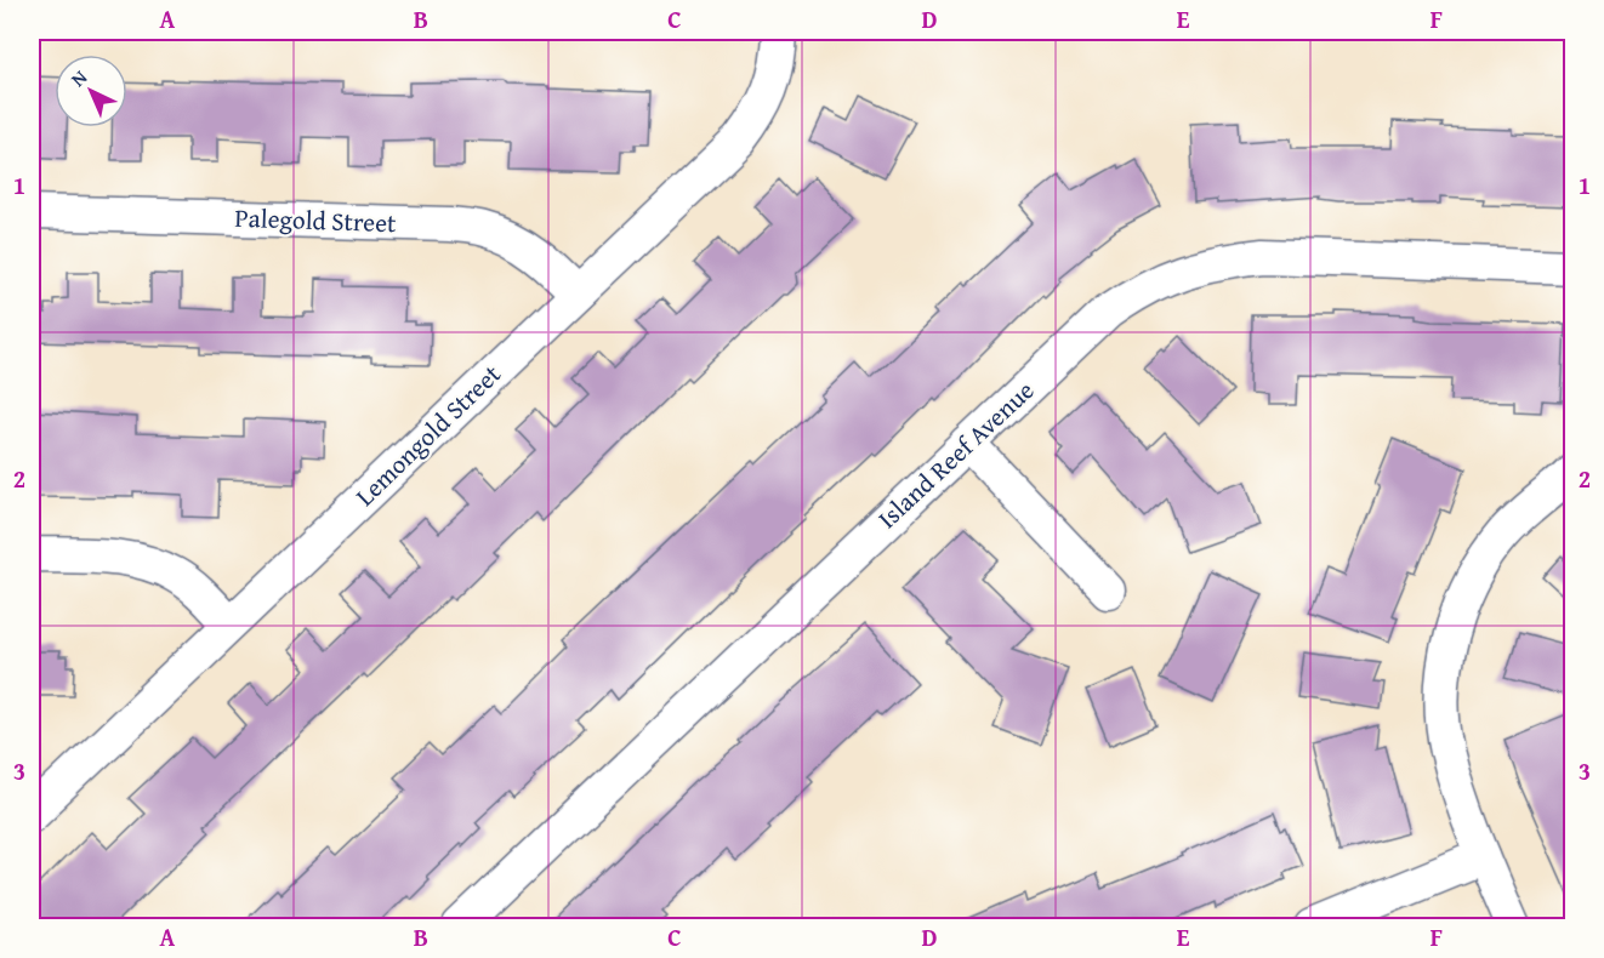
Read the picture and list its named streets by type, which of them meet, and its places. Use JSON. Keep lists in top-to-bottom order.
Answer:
{
  "streets": {
    "street": ["Palegold Street", "Lemongold Street", "Island Reef Avenue"]
  },
  "crossings": [
    ["Palegold Street", "Lemongold Street"]
  ],
  "north": "top left",
  "grid": {
    "columns": [
      "A",
      "B",
      "C",
      "D",
      "E",
      "F"
    ],
    "rows": ["1", "2", "3"]
  }
}
